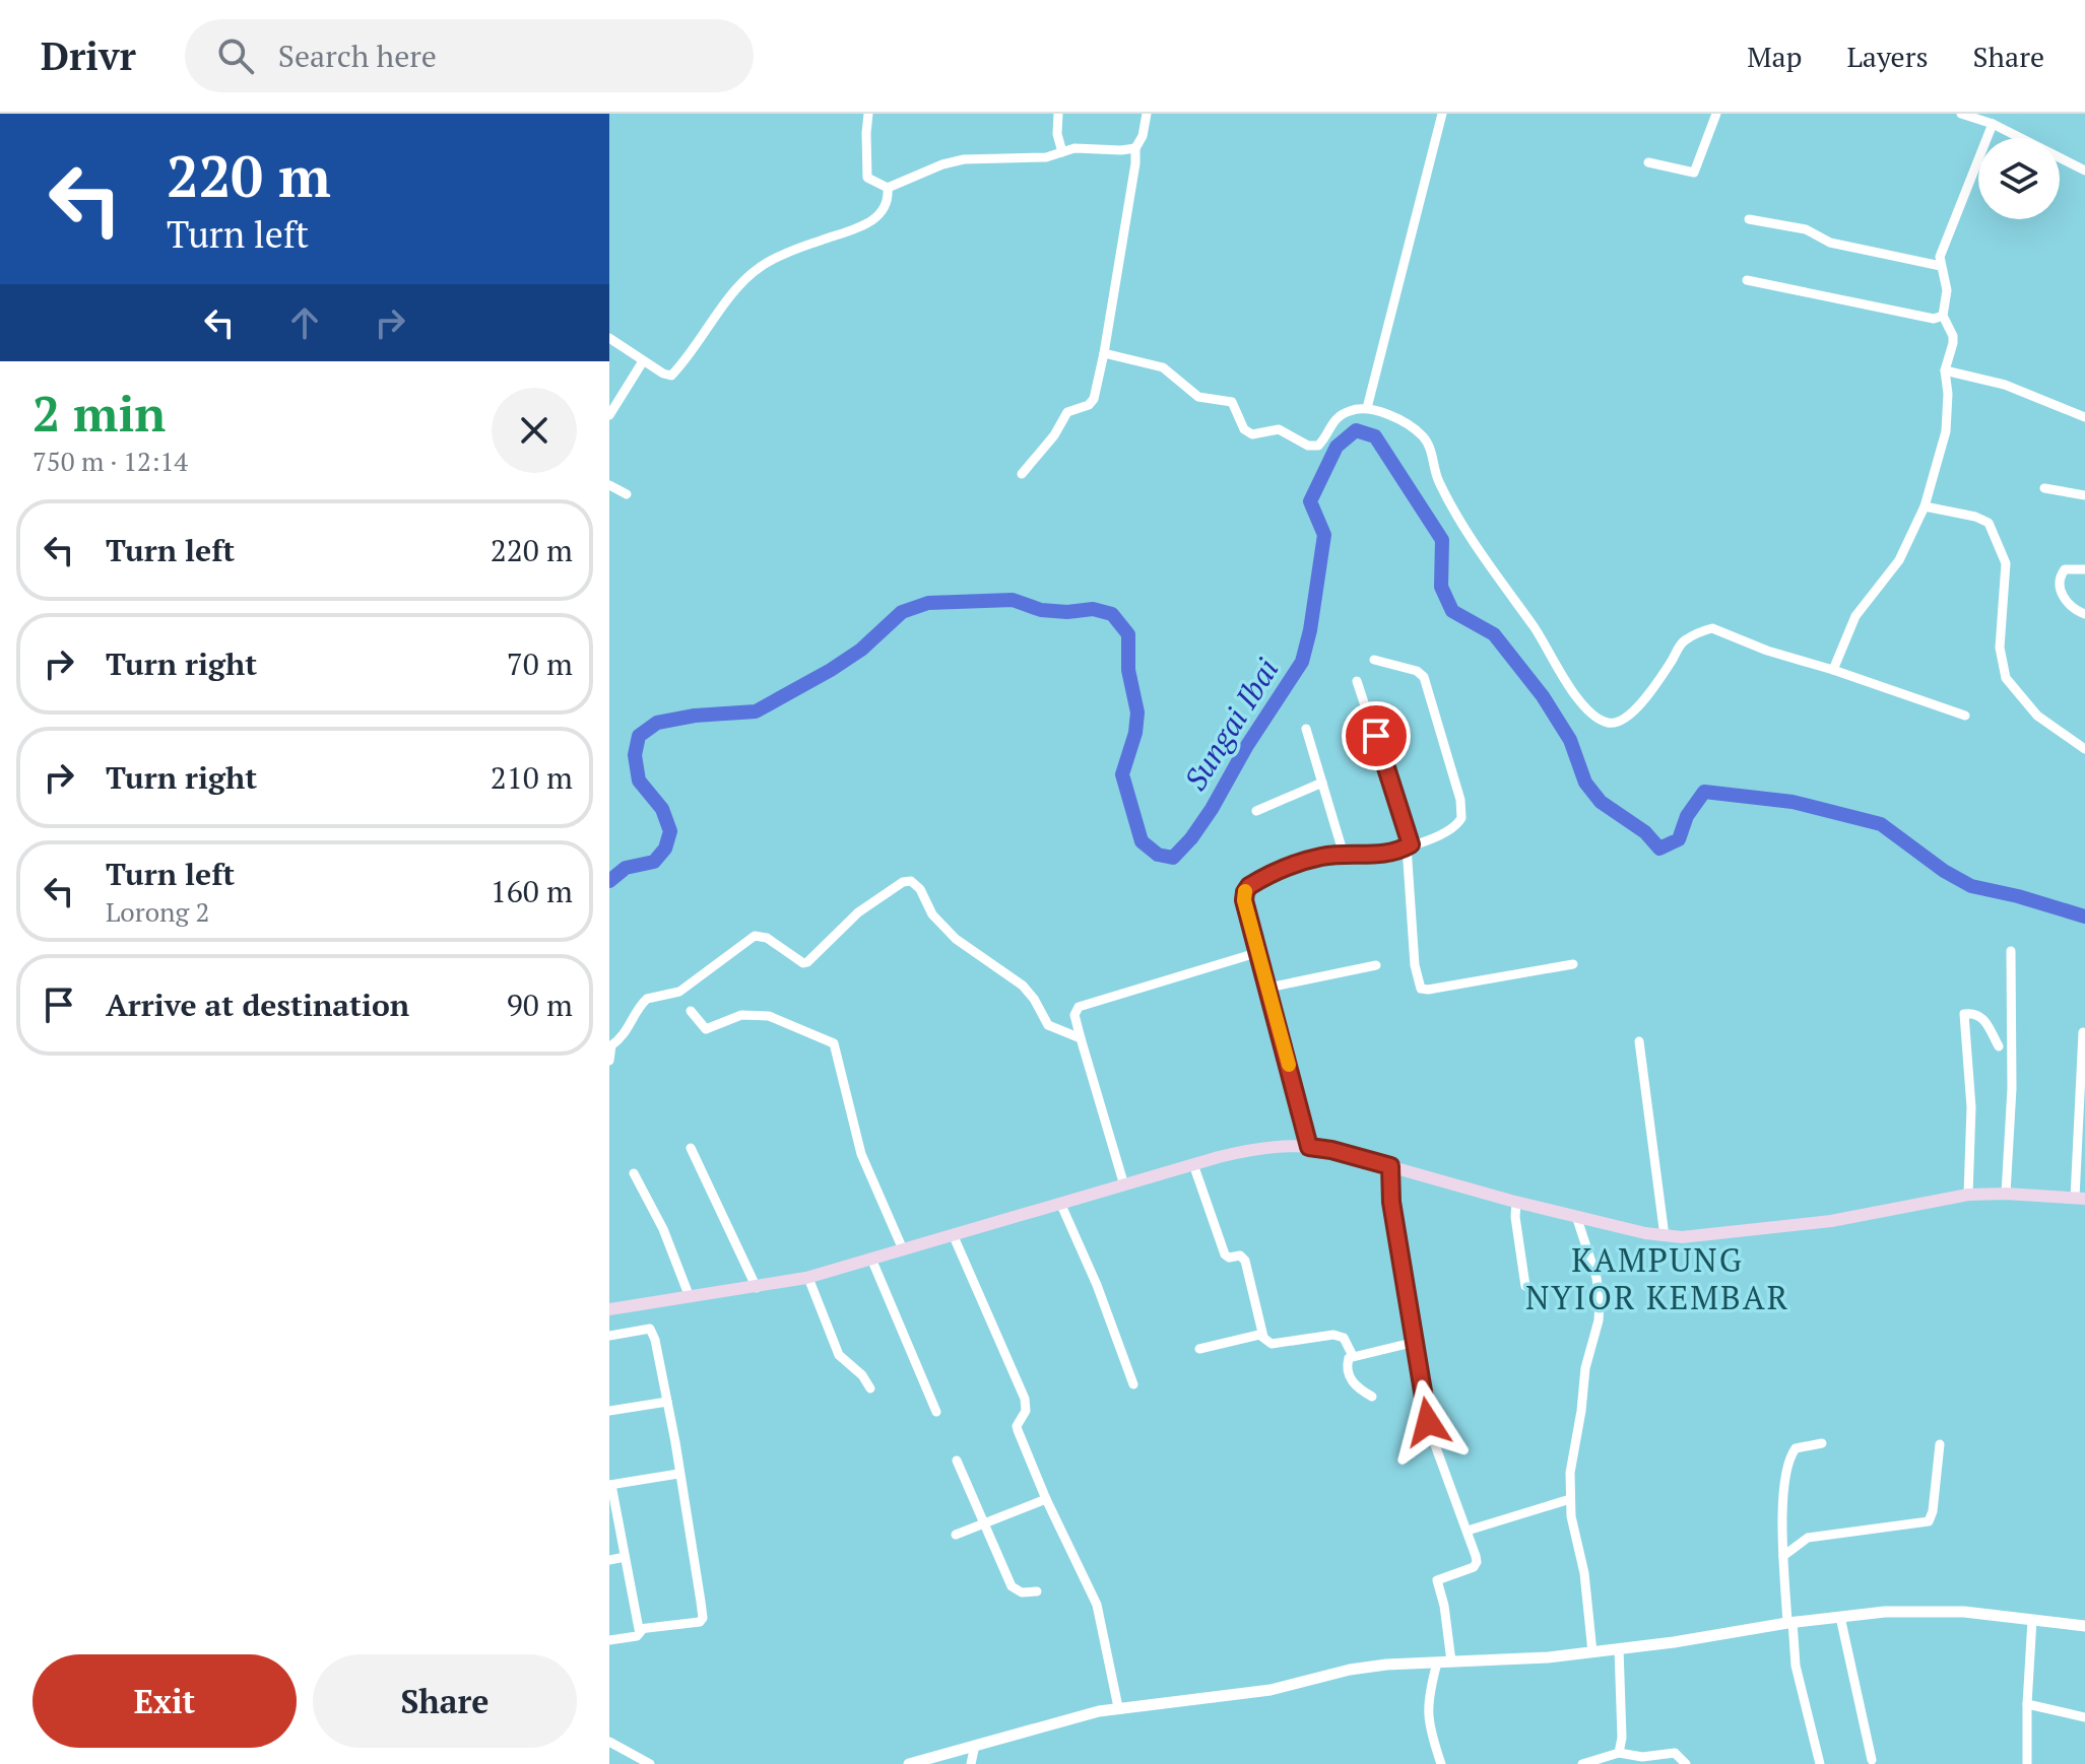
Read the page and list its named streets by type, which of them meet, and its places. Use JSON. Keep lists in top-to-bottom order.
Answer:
{
  "districts": ["KAMPUNG NYIOR KEMBAR"],
  "water": ["Sungai Ibai"],
  "page": {
    "header": "Drivr",
    "search": "Search here",
    "nav": ["Map", "Layers", "Share"],
    "turn": ["220 m", "Turn left"],
    "heading": ["2 min", "750 m · 12:14"],
    "list": [
      {
        "name": "Turn left",
        "value": "220 m"
      },
      {
        "name": "Turn right",
        "value": "70 m"
      },
      {
        "name": "Turn right",
        "value": "210 m"
      },
      {
        "name": "Turn left",
        "note": "Lorong 2",
        "value": "160 m"
      },
      {
        "name": "Arrive at destination",
        "value": "90 m"
      }
    ],
    "buttons": ["Exit", "Share"]
  }
}
